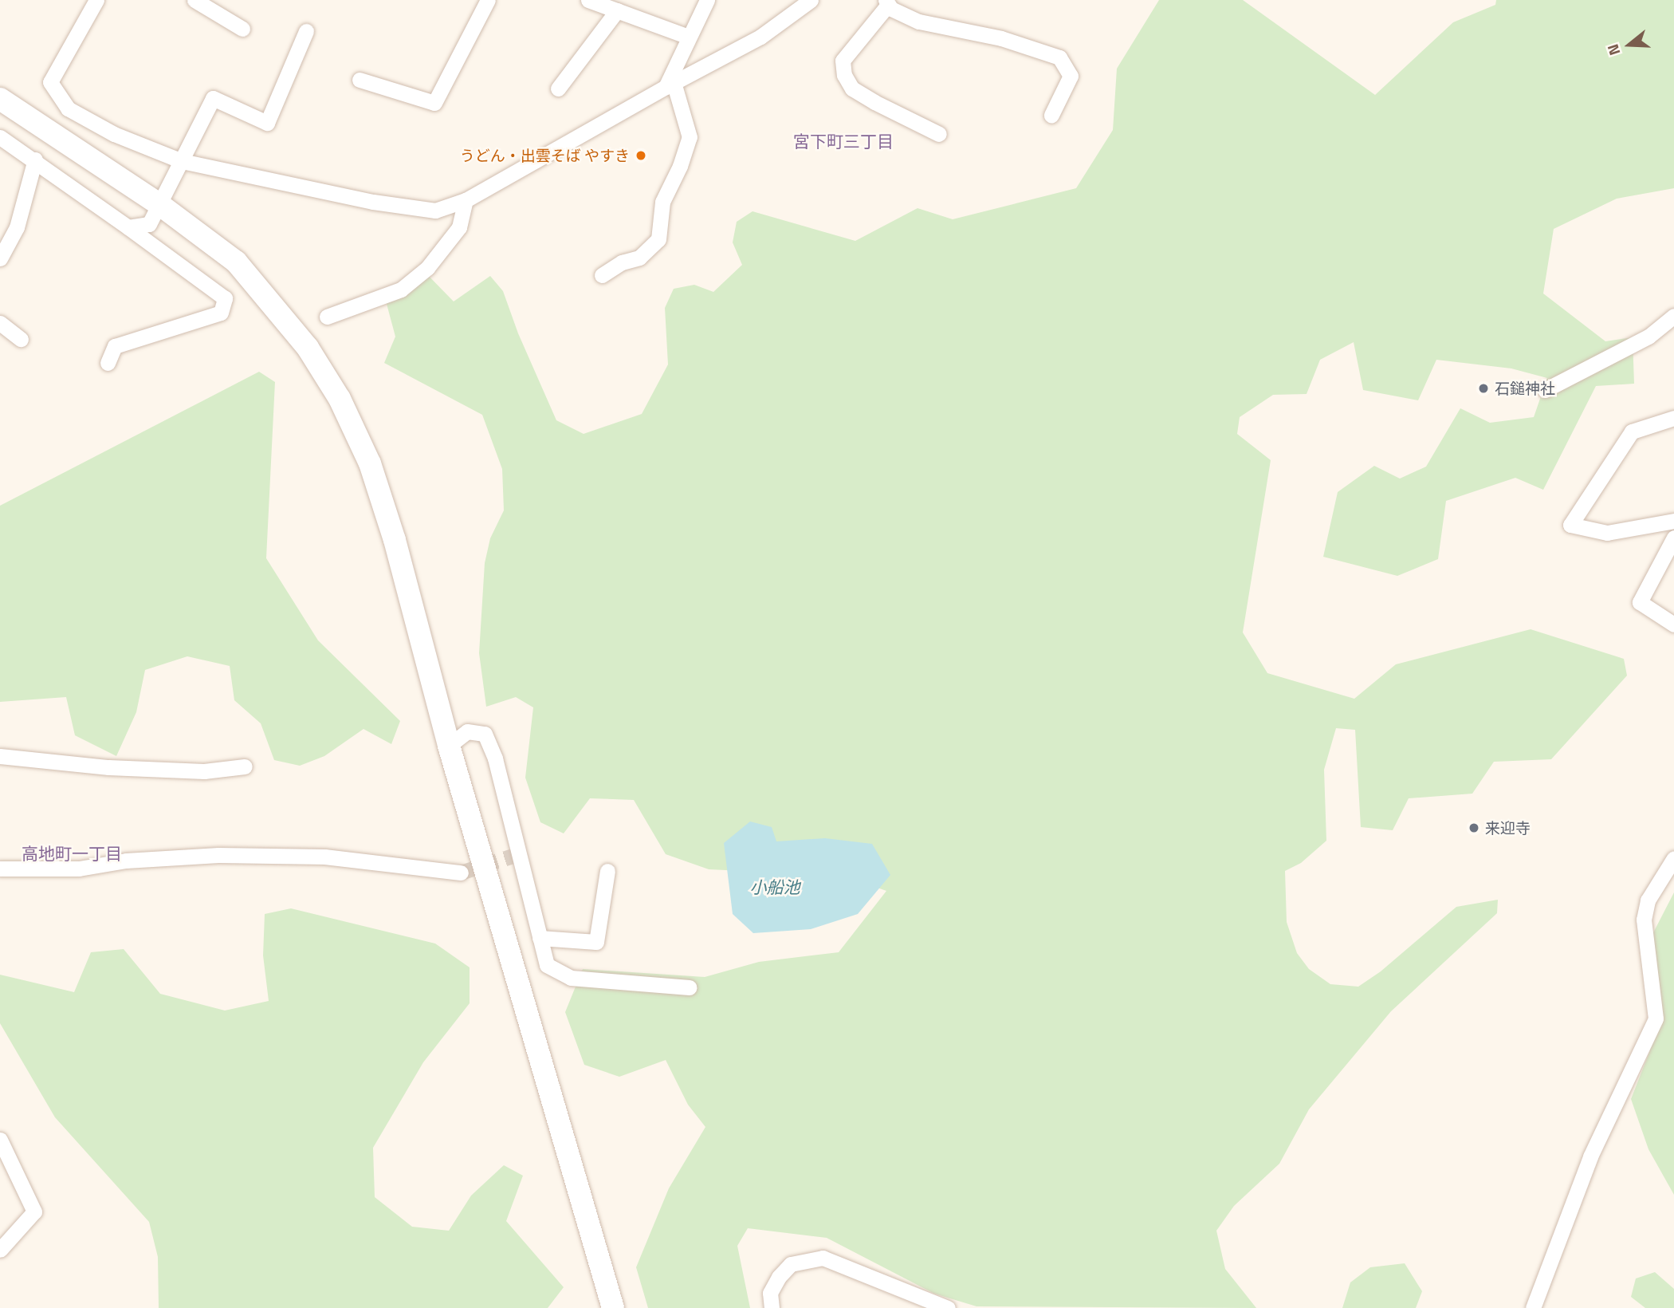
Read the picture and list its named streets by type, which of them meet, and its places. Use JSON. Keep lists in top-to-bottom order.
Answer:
{
  "districts": ["宮下町三丁目", "高地町一丁目"],
  "water": ["小船池"],
  "places": ["うどん・出雲そば やすき", "石鎚神社", "来迎寺"],
  "north": "left"
}
